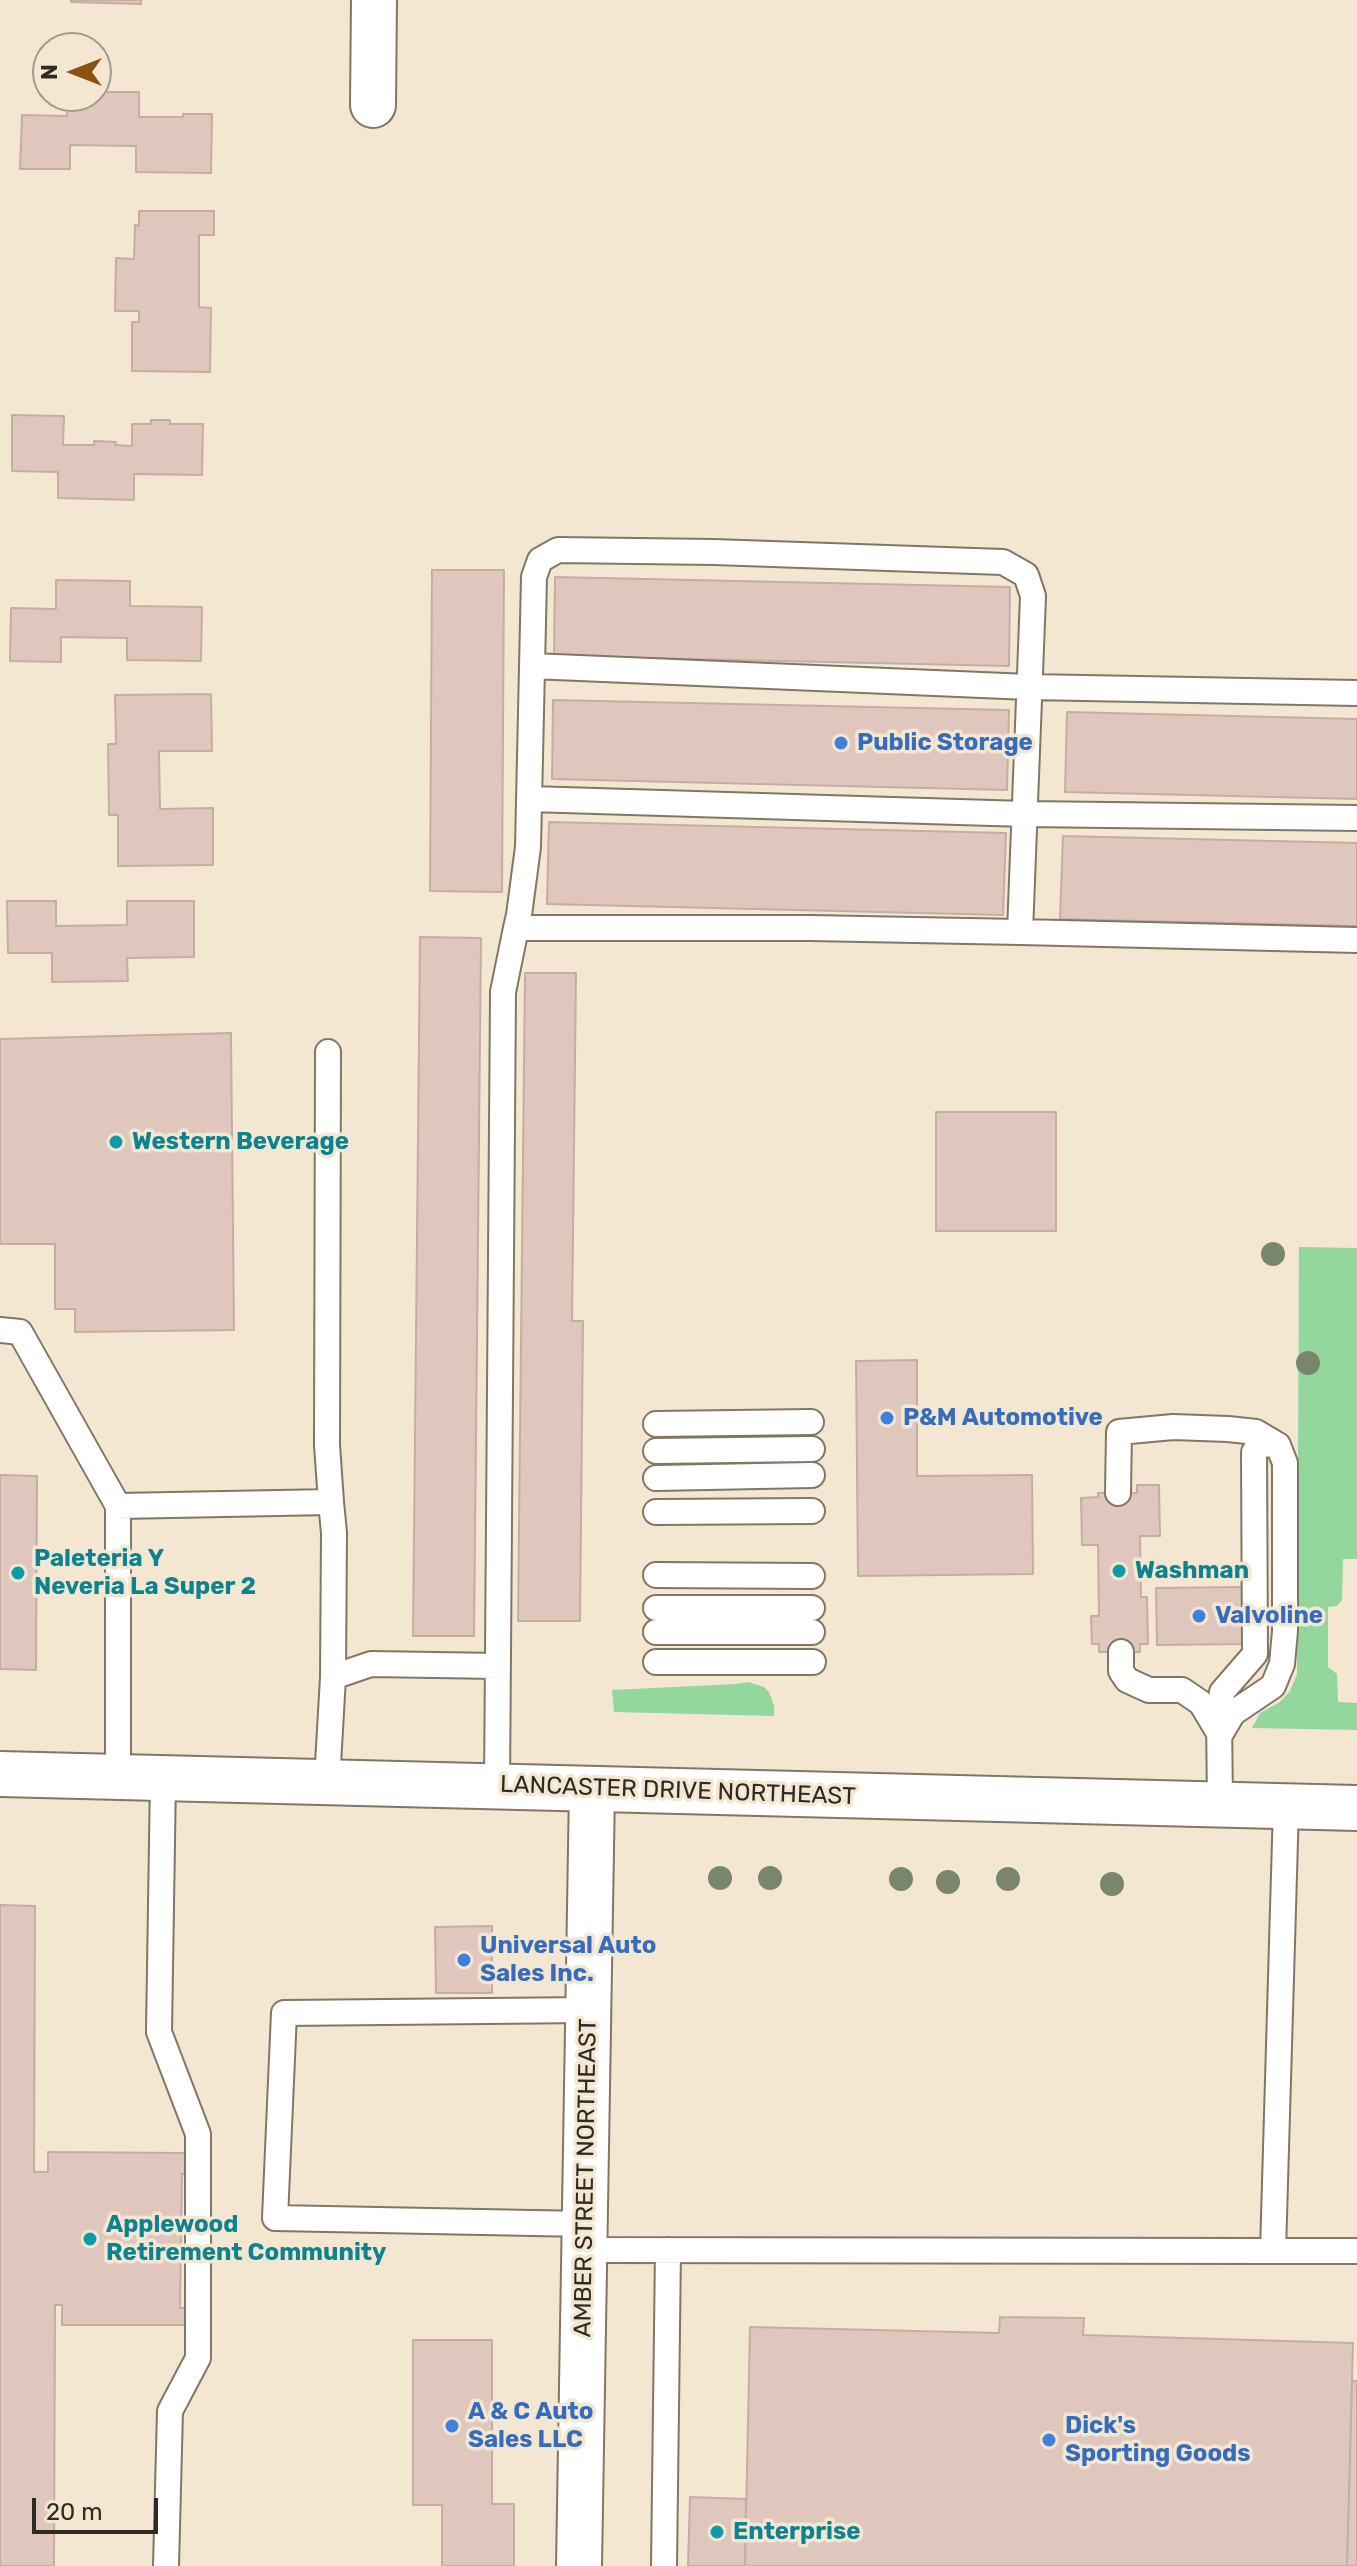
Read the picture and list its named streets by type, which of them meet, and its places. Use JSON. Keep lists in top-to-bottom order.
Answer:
{
  "streets": {
    "main road": ["LANCASTER DRIVE NORTHEAST", "AMBER STREET NORTHEAST"]
  },
  "crossings": [
    ["LANCASTER DRIVE NORTHEAST", "AMBER STREET NORTHEAST"]
  ],
  "places": [
    "Public Storage",
    "Western Beverage",
    "P&M Automotive",
    "Washman",
    "Paleteria Y Neveria La Super 2",
    "Valvoline",
    "Universal Auto Sales Inc.",
    "Applewood Retirement Community",
    "A & C Auto Sales LLC",
    "Dick's Sporting Goods",
    "Enterprise"
  ],
  "scale_bar": "20 m",
  "north": "left"
}
